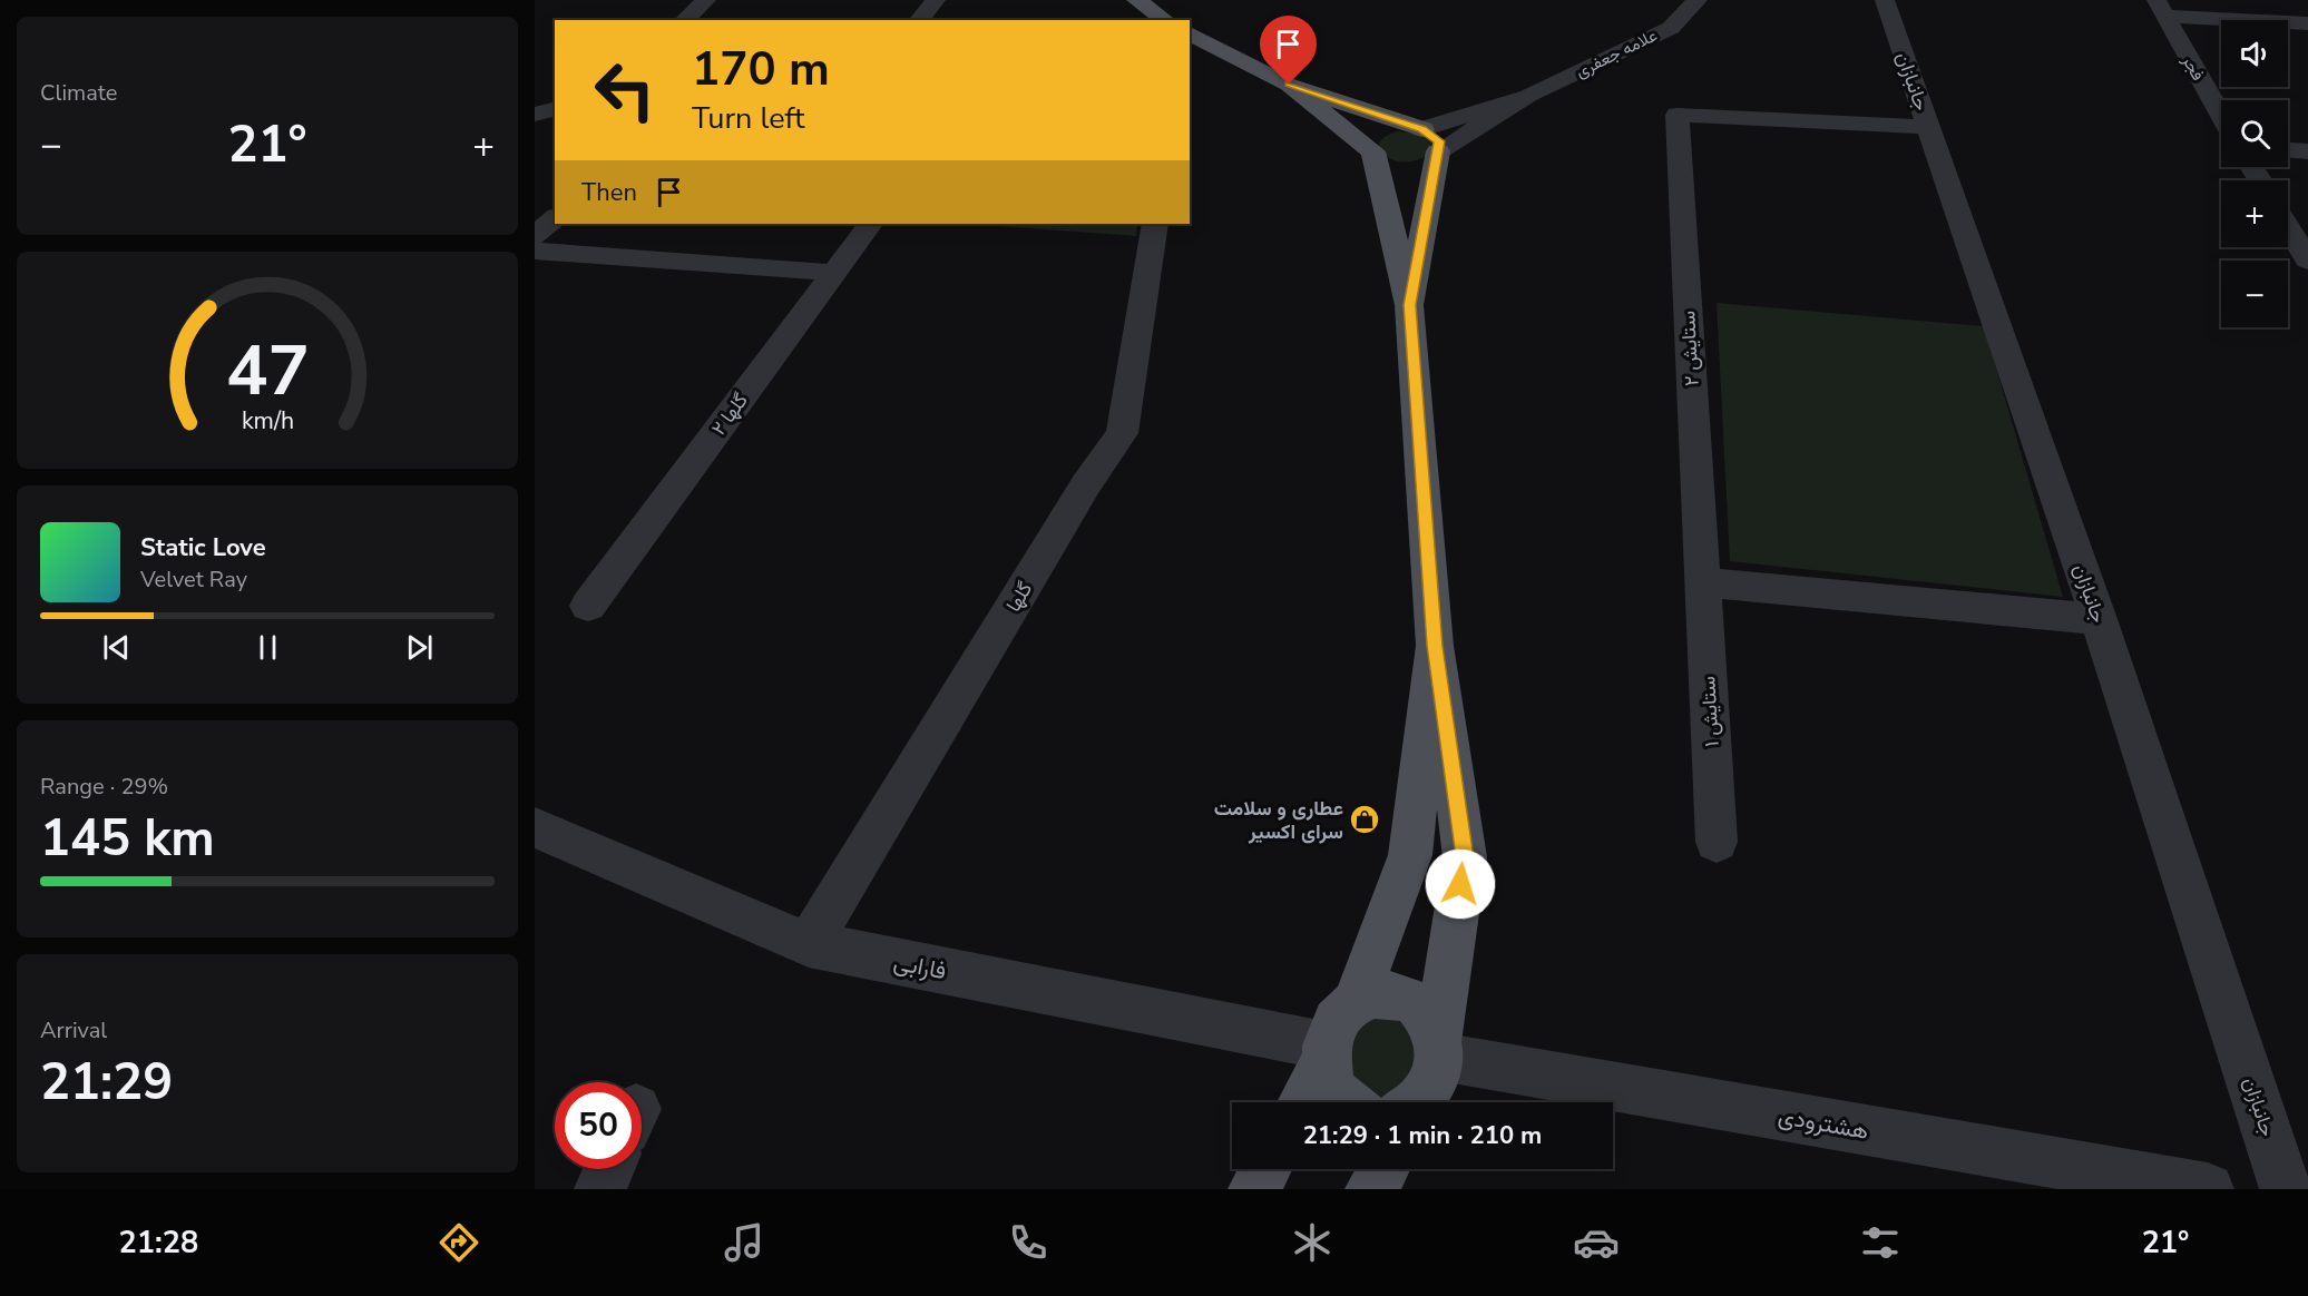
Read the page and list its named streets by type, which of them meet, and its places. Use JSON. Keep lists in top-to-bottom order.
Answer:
{
  "streets": {
    "street": [
      "علامه جعفری",
      "فجر",
      "جانبازان",
      "ستایش ۲",
      "گلها ۲",
      "گلها",
      "ستایش ۱",
      "فارابی",
      "هشترودی"
    ]
  },
  "crossings": [
    ["جانبازان", "ستایش ۲"],
    ["ستایش ۲", "ستایش ۱"],
    ["گلها", "فارابی"]
  ],
  "places": {
    "shop": ["عطاری و سلامت سرای اکسیر"]
  },
  "page": {
    "tile": [
      "Climate",
      ["Range · 29%", "145 km"],
      ["Arrival", "21:29"]
    ],
    "map_buttons": ["+", "−"],
    "turn": ["170 m", "Turn left"],
    "heat": ["−", "21°", "+"],
    "then": "Then",
    "song": ["Static Love", "Velvet Ray"],
    "limit": "50",
    "trip": "21:29 · 1 min · 210 m",
    "tabs": ["21:28", "21°"],
    "gauge": ["47", "km/h"]
  }
}
